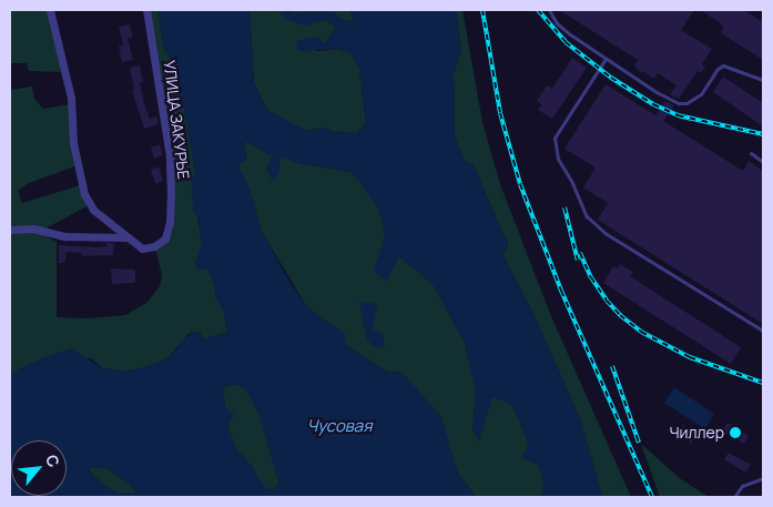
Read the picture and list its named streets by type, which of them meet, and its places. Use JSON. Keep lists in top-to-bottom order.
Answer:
{
  "streets": {
    "street": ["УЛИЦА ЗАКУРЬЕ"]
  },
  "water": ["Чусовая"],
  "places": ["Чиллер"],
  "north": "top right"
}
